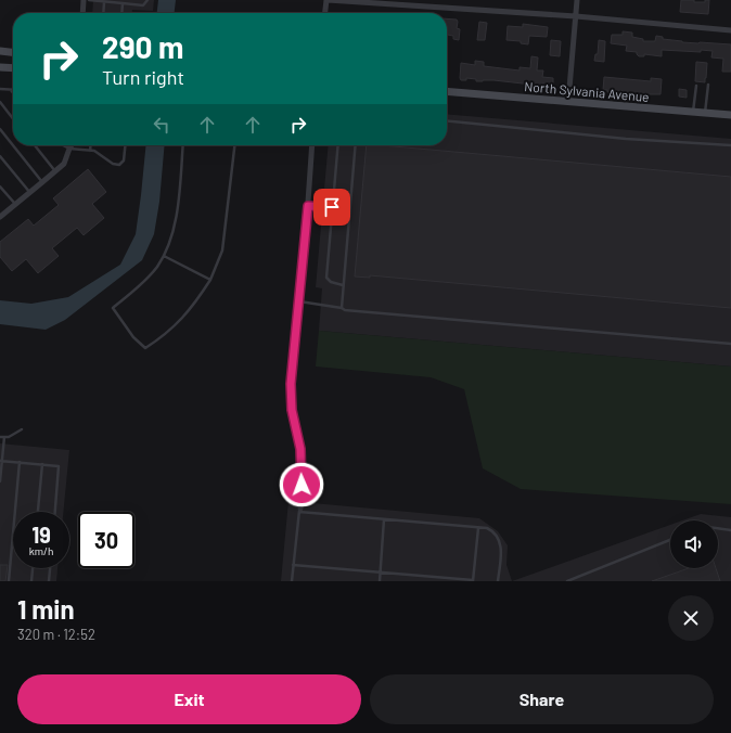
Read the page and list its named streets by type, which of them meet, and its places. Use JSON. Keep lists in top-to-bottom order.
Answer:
{
  "streets": {
    "street": ["North Sylvania Avenue"]
  },
  "page": {
    "turn": ["290 m", "Turn right"],
    "speed": "19 km/h",
    "limit": "30",
    "heading": ["1 min", "320 m · 12:52"],
    "buttons": ["Exit", "Share"]
  }
}
